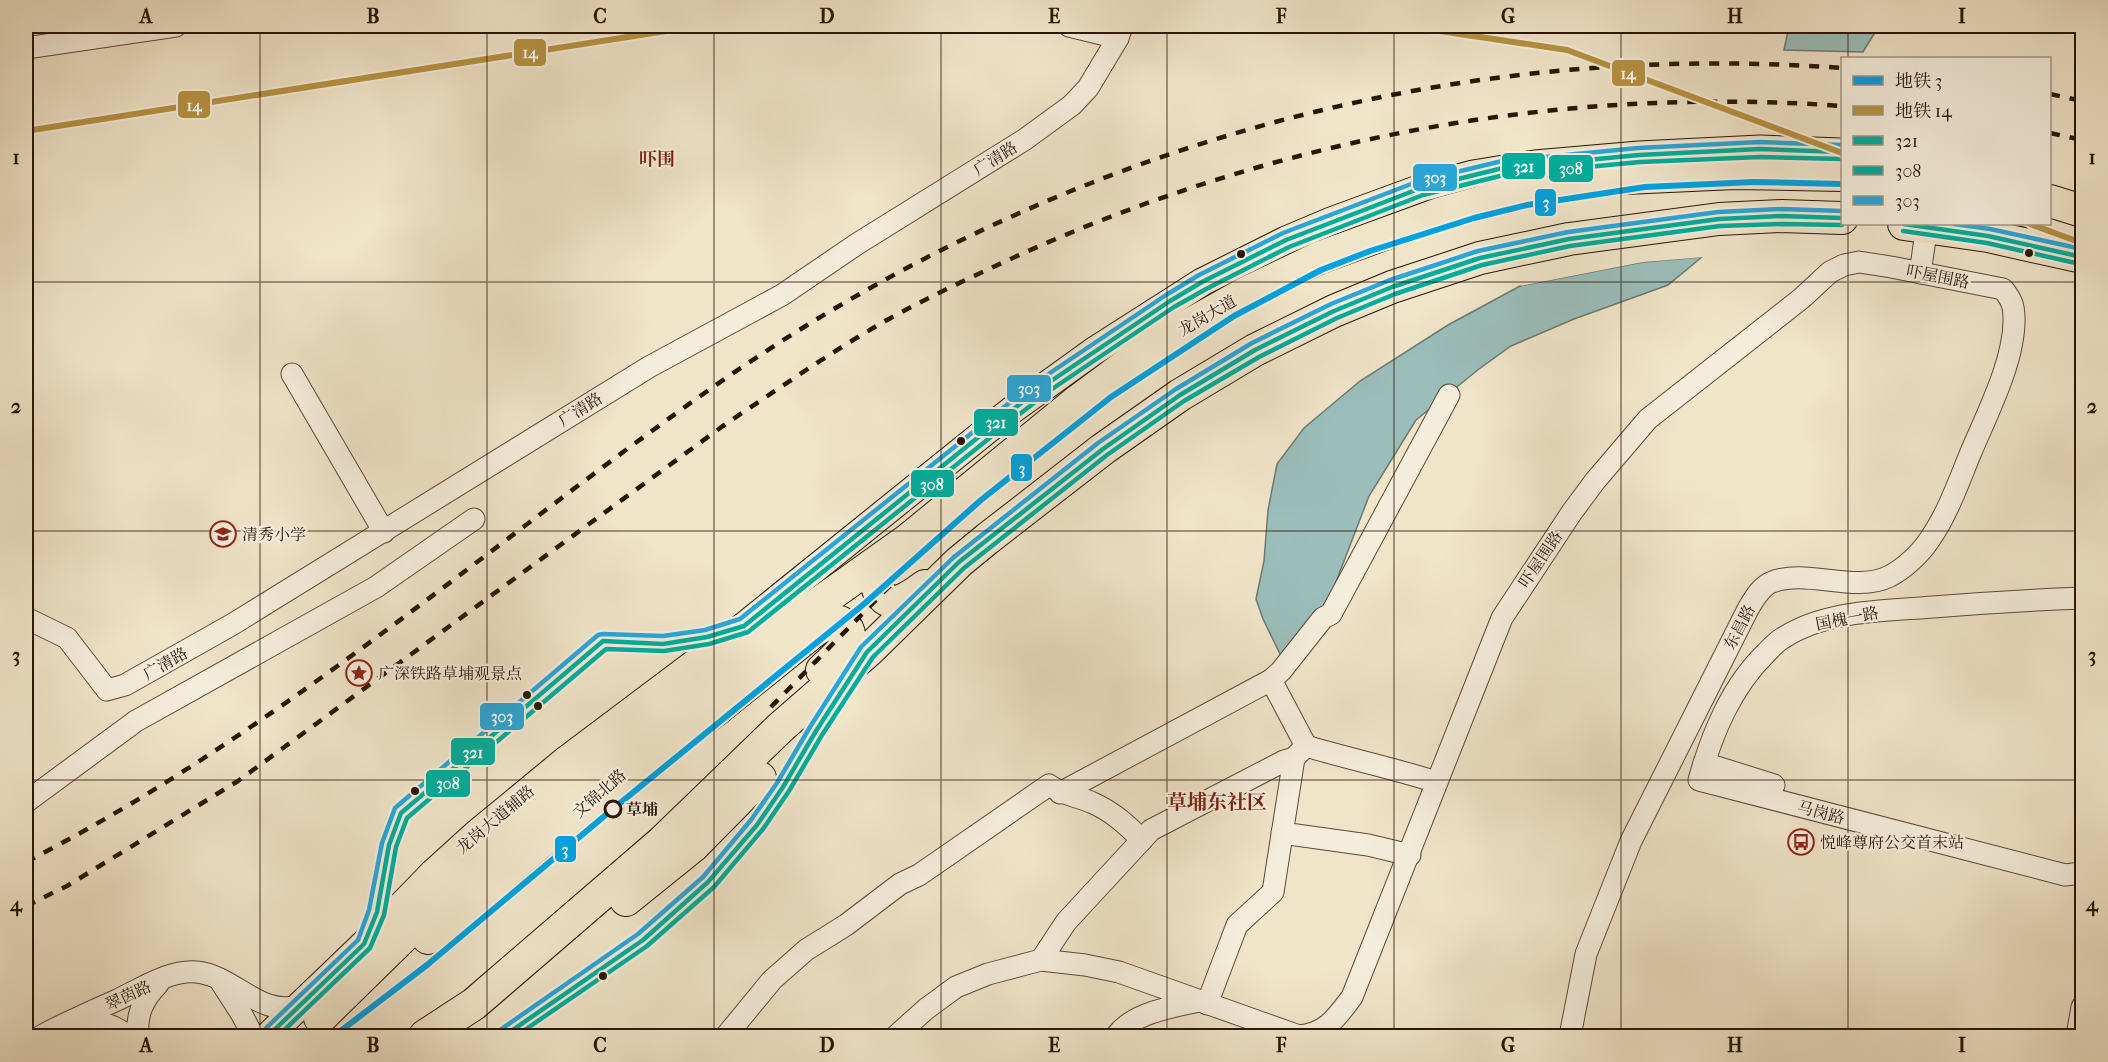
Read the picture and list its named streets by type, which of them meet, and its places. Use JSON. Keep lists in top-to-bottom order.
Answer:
{
  "streets": {
    "highway": ["龙岗大道", "文锦北路"],
    "main road": ["龙岗大道辅路"],
    "street": [
      "广清路",
      "吓屋围路",
      "国槐一路",
      "东昌路",
      "马岗路",
      "翠茵路"
    ]
  },
  "crossings": [
    ["吓屋围路", "东昌路"],
    ["龙岗大道", "文锦北路"],
    ["龙岗大道", "龙岗大道辅路"],
    ["国槐一路", "马岗路"],
    ["文锦北路", "龙岗大道辅路"],
    ["文锦北路", "翠茵路"],
    ["龙岗大道辅路", "翠茵路"]
  ],
  "districts": ["吓围", "草埔东社区"],
  "places": {
    "school or university": ["清秀小学"],
    "place": ["广深铁路草埔观景点"],
    "other": ["草埔"],
    "bus stop": ["悦峰尊府公交首末站"]
  },
  "lines": [
    "metro line 14",
    "transit line 303",
    "transit line 321",
    "transit line 308",
    "metro line 3"
  ],
  "legend": [
    "地铁 3",
    "地铁 14",
    "321",
    "308",
    "303"
  ],
  "grid": {
    "columns": [
      "A",
      "B",
      "C",
      "D",
      "E",
      "F",
      "G",
      "H",
      "I"
    ],
    "rows": [
      "1",
      "2",
      "3",
      "4"
    ]
  }
}
